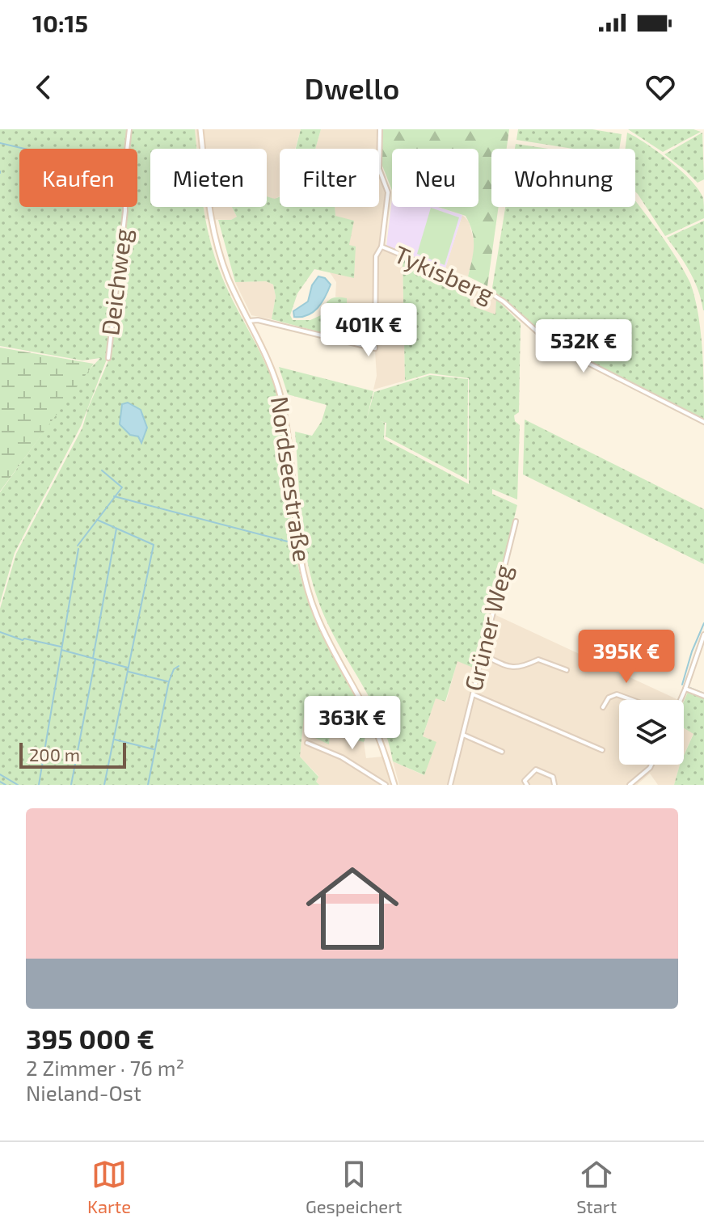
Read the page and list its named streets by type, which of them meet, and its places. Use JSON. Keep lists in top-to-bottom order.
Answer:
{
  "streets": {
    "main road": ["Nordseestraße"],
    "street": ["Tykisberg", "Deichweg", "Grüner Weg"]
  },
  "scale_bar": "200 m",
  "page": {
    "status": "10:15",
    "header": "Dwello",
    "chip": [
      "Kaufen",
      "Mieten",
      "Filter",
      "Neu",
      "Wohnung"
    ],
    "price": [
      "401K €",
      "532K €",
      "395K €",
      "363K €"
    ],
    "scale": "200 m",
    "list": [
      {
        "name": "395 000 €",
        "note": "2 Zimmer · 76 m² · Nieland-Ost"
      }
    ],
    "tabs": ["Karte", "Gespeichert", "Start"]
  }
}
